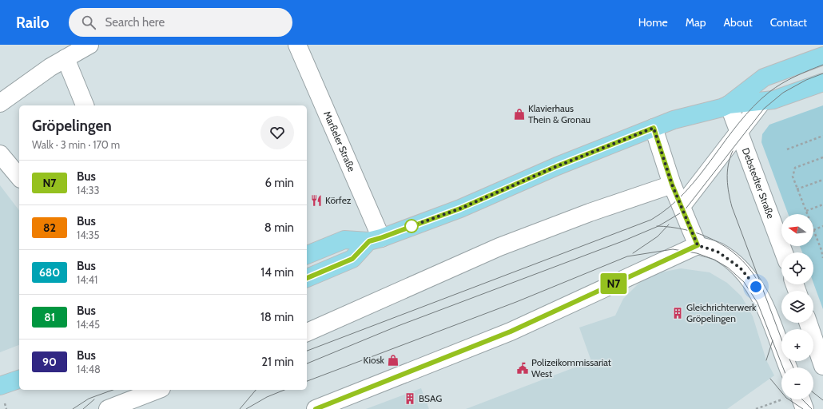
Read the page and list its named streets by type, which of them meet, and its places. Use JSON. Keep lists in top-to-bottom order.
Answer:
{
  "streets": {
    "street": ["Marßeler Straße", "Debstedter Straße"]
  },
  "places": {
    "shop": ["Klavierhaus Thein & Gronau", "Kiosk"],
    "restaurant": ["Körfez"],
    "building": ["Gleichrichterwerk Gröpelingen", "BSAG"],
    "public building": ["Polizeikommissariat West"]
  },
  "lines": ["bus line N7"],
  "north": "left",
  "page": {
    "header": "Railo",
    "search": "Search here",
    "nav": [
      "Home",
      "Map",
      "About",
      "Contact"
    ],
    "on_map": "N7",
    "heading": ["Gröpelingen", "Walk · 3 min · 170 m"],
    "list": [
      {
        "mark": "N7",
        "name": "Bus",
        "note": "14:33",
        "value": "6 min"
      },
      {
        "mark": "82",
        "name": "Bus",
        "note": "14:35",
        "value": "8 min"
      },
      {
        "mark": "680",
        "name": "Bus",
        "note": "14:41",
        "value": "14 min"
      },
      {
        "mark": "81",
        "name": "Bus",
        "note": "14:45",
        "value": "18 min"
      },
      {
        "mark": "90",
        "name": "Bus",
        "note": "14:48",
        "value": "21 min"
      }
    ],
    "map_buttons": ["+", "−"]
  }
}
